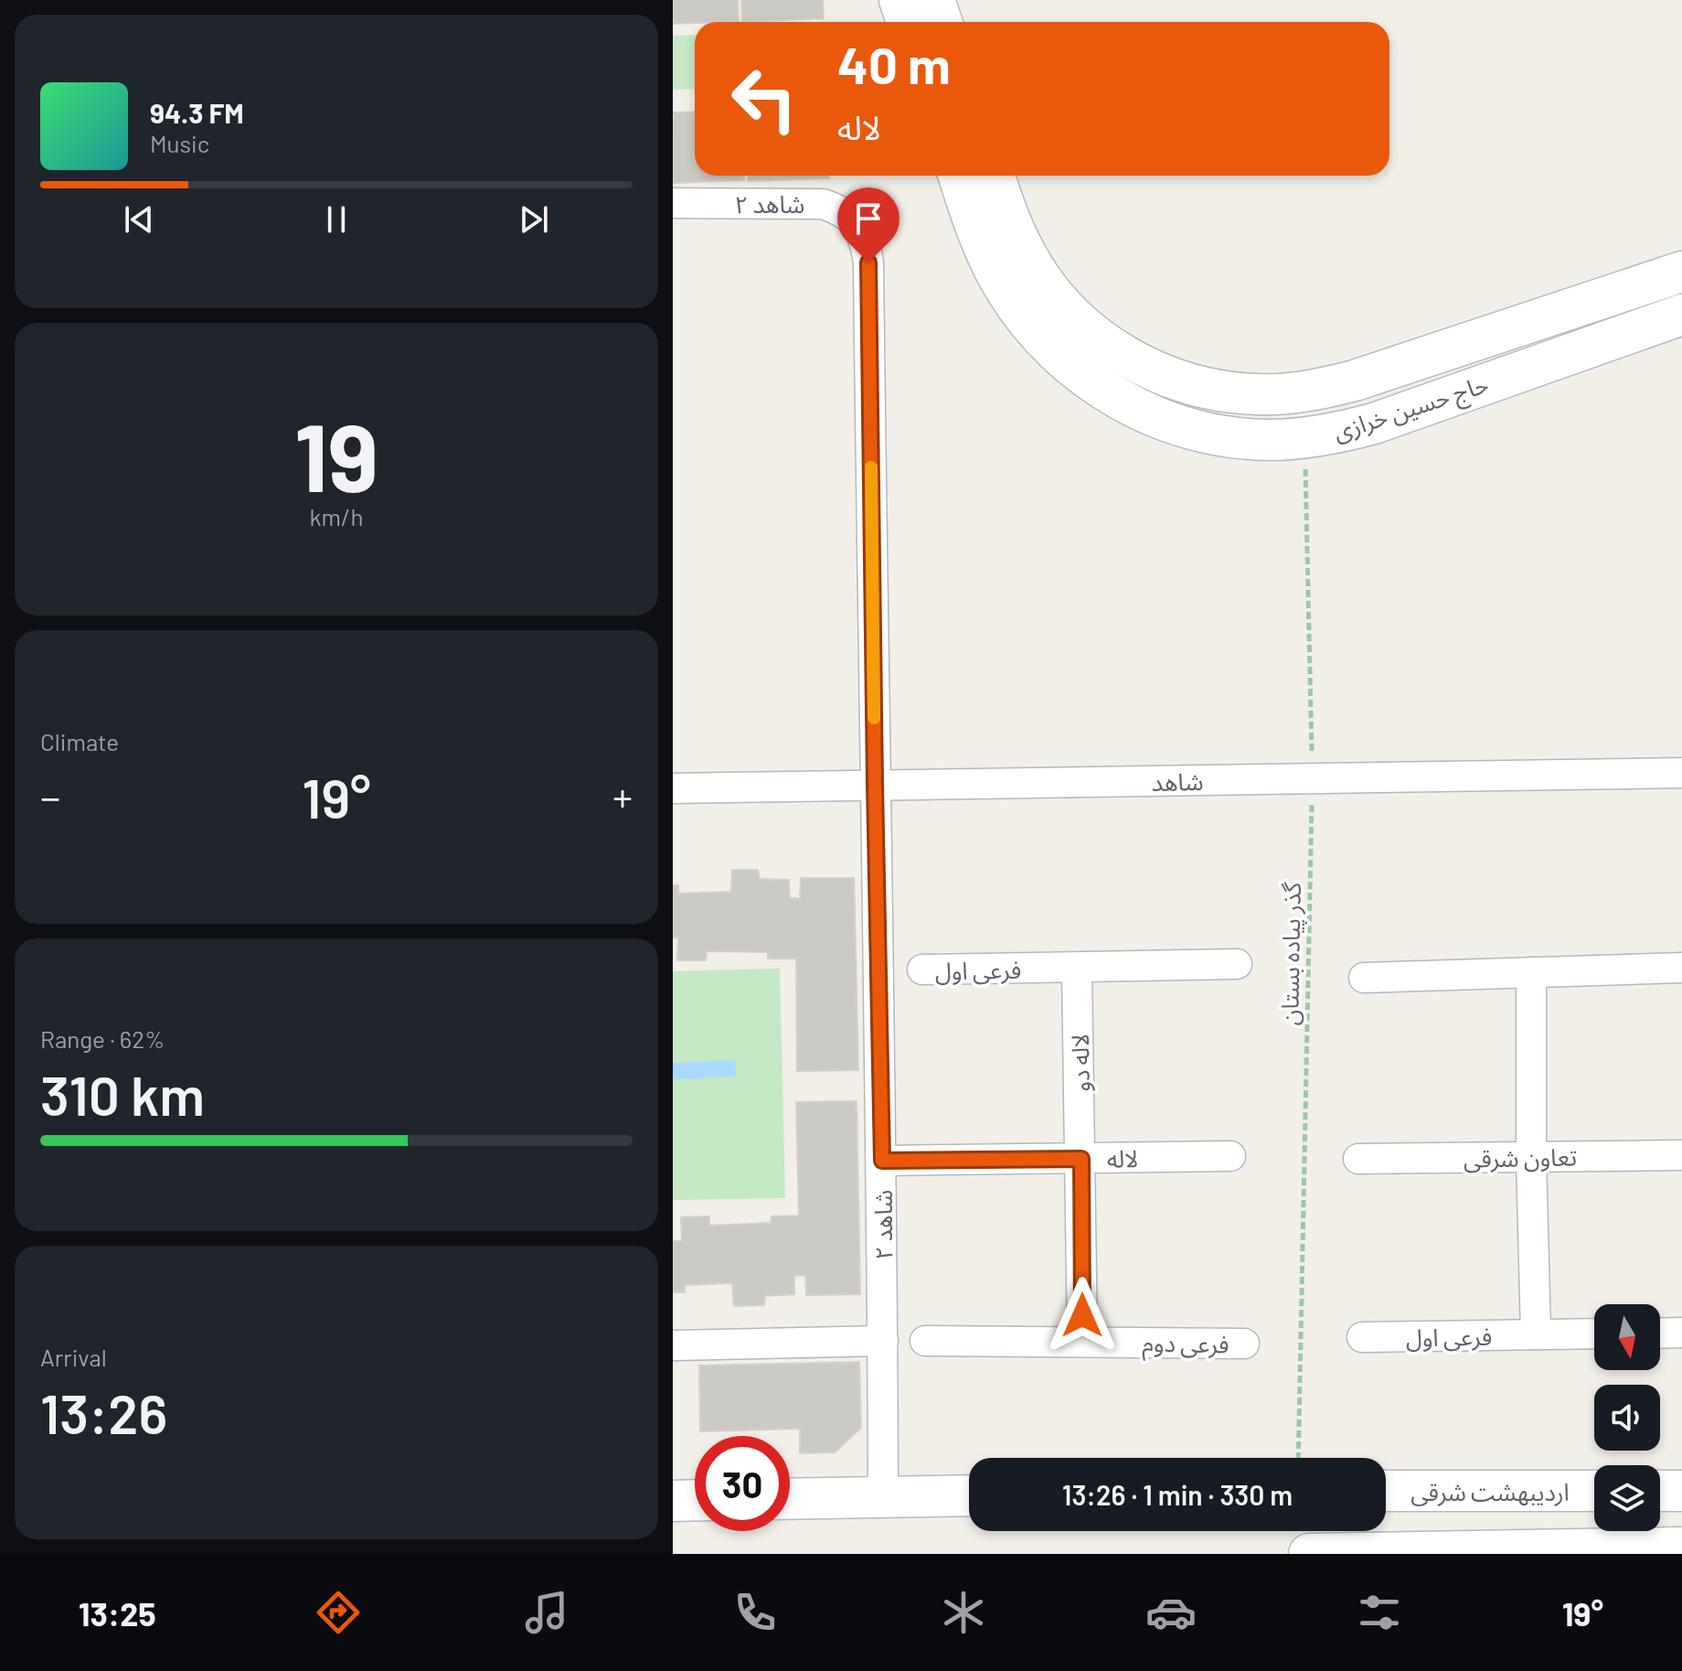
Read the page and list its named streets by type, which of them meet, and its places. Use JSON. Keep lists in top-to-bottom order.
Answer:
{
  "streets": {
    "street": [
      "شاهد ۲",
      "حاج حسین خرازی",
      "شاهد",
      "فرعی اول",
      "لاله دو",
      "تعاون شرقی",
      "لاله",
      "فرعی دوم",
      "اردیبهشت شرقی"
    ],
    "path": ["گذر پیاده بستان"]
  },
  "crossings": [
    ["شاهد ۲", "شاهد"],
    ["شاهد ۲", "لاله"],
    ["حاج حسین خرازی", "گذر پیاده بستان"],
    ["شاهد", "گذر پیاده بستان"],
    ["فرعی اول", "لاله دو"],
    ["لاله دو", "لاله"],
    ["لاله دو", "فرعی دوم"]
  ],
  "north": "bottom",
  "page": {
    "turn": ["40 m", "لاله"],
    "song": ["94.3 FM", "Music"],
    "tile": [
      ["19", "km/h"],
      "Climate",
      ["Range · 62%", "310 km"],
      ["Arrival", "13:26"]
    ],
    "heat": ["−", "19°", "+"],
    "limit": "30",
    "trip": "13:26 · 1 min · 330 m",
    "tabs": ["13:25", "19°"]
  }
}
